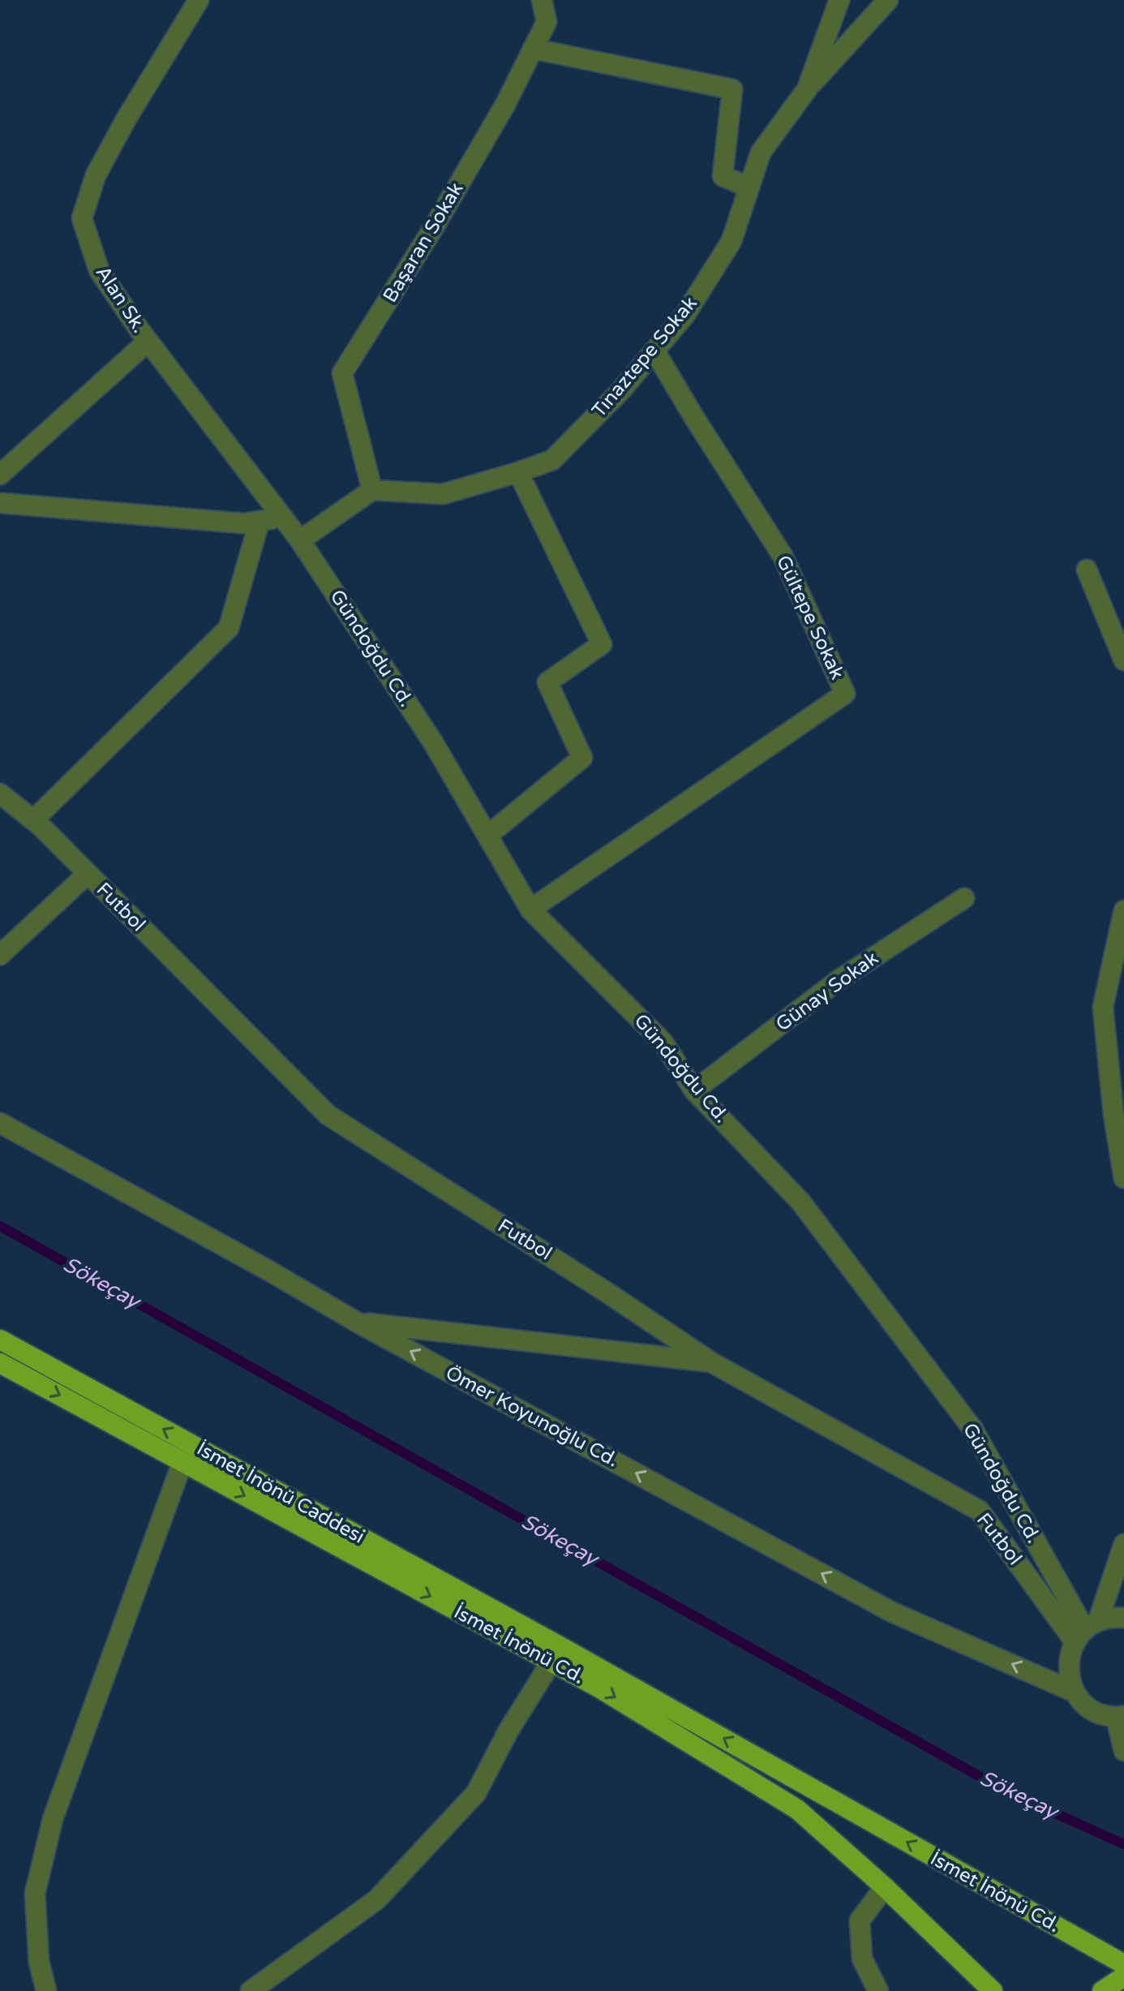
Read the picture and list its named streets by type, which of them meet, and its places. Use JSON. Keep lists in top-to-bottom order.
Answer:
{
  "streets": {
    "main road": ["İsmet İnönü Caddesi", "İsmet İnönü Cd."],
    "street": [
      "Başaran Sokak",
      "Alan Sk.",
      "Tınaztepe Sokak",
      "Gültepe Sokak",
      "Gündoğdu Cd.",
      "Futbol",
      "Günay Sokak",
      "Ömer Koyunoğlu Cd."
    ]
  },
  "crossings": [
    ["Başaran Sokak", "Tınaztepe Sokak"],
    ["Alan Sk.", "Gündoğdu Cd."],
    ["Tınaztepe Sokak", "Gültepe Sokak"],
    ["Gültepe Sokak", "Gündoğdu Cd."],
    ["Gündoğdu Cd.", "Futbol"],
    ["Gündoğdu Cd.", "Günay Sokak"],
    ["İsmet İnönü Caddesi", "İsmet İnönü Cd."]
  ],
  "one_way": ["İsmet İnönü Caddesi"],
  "water": ["Sökeçay"]
}
